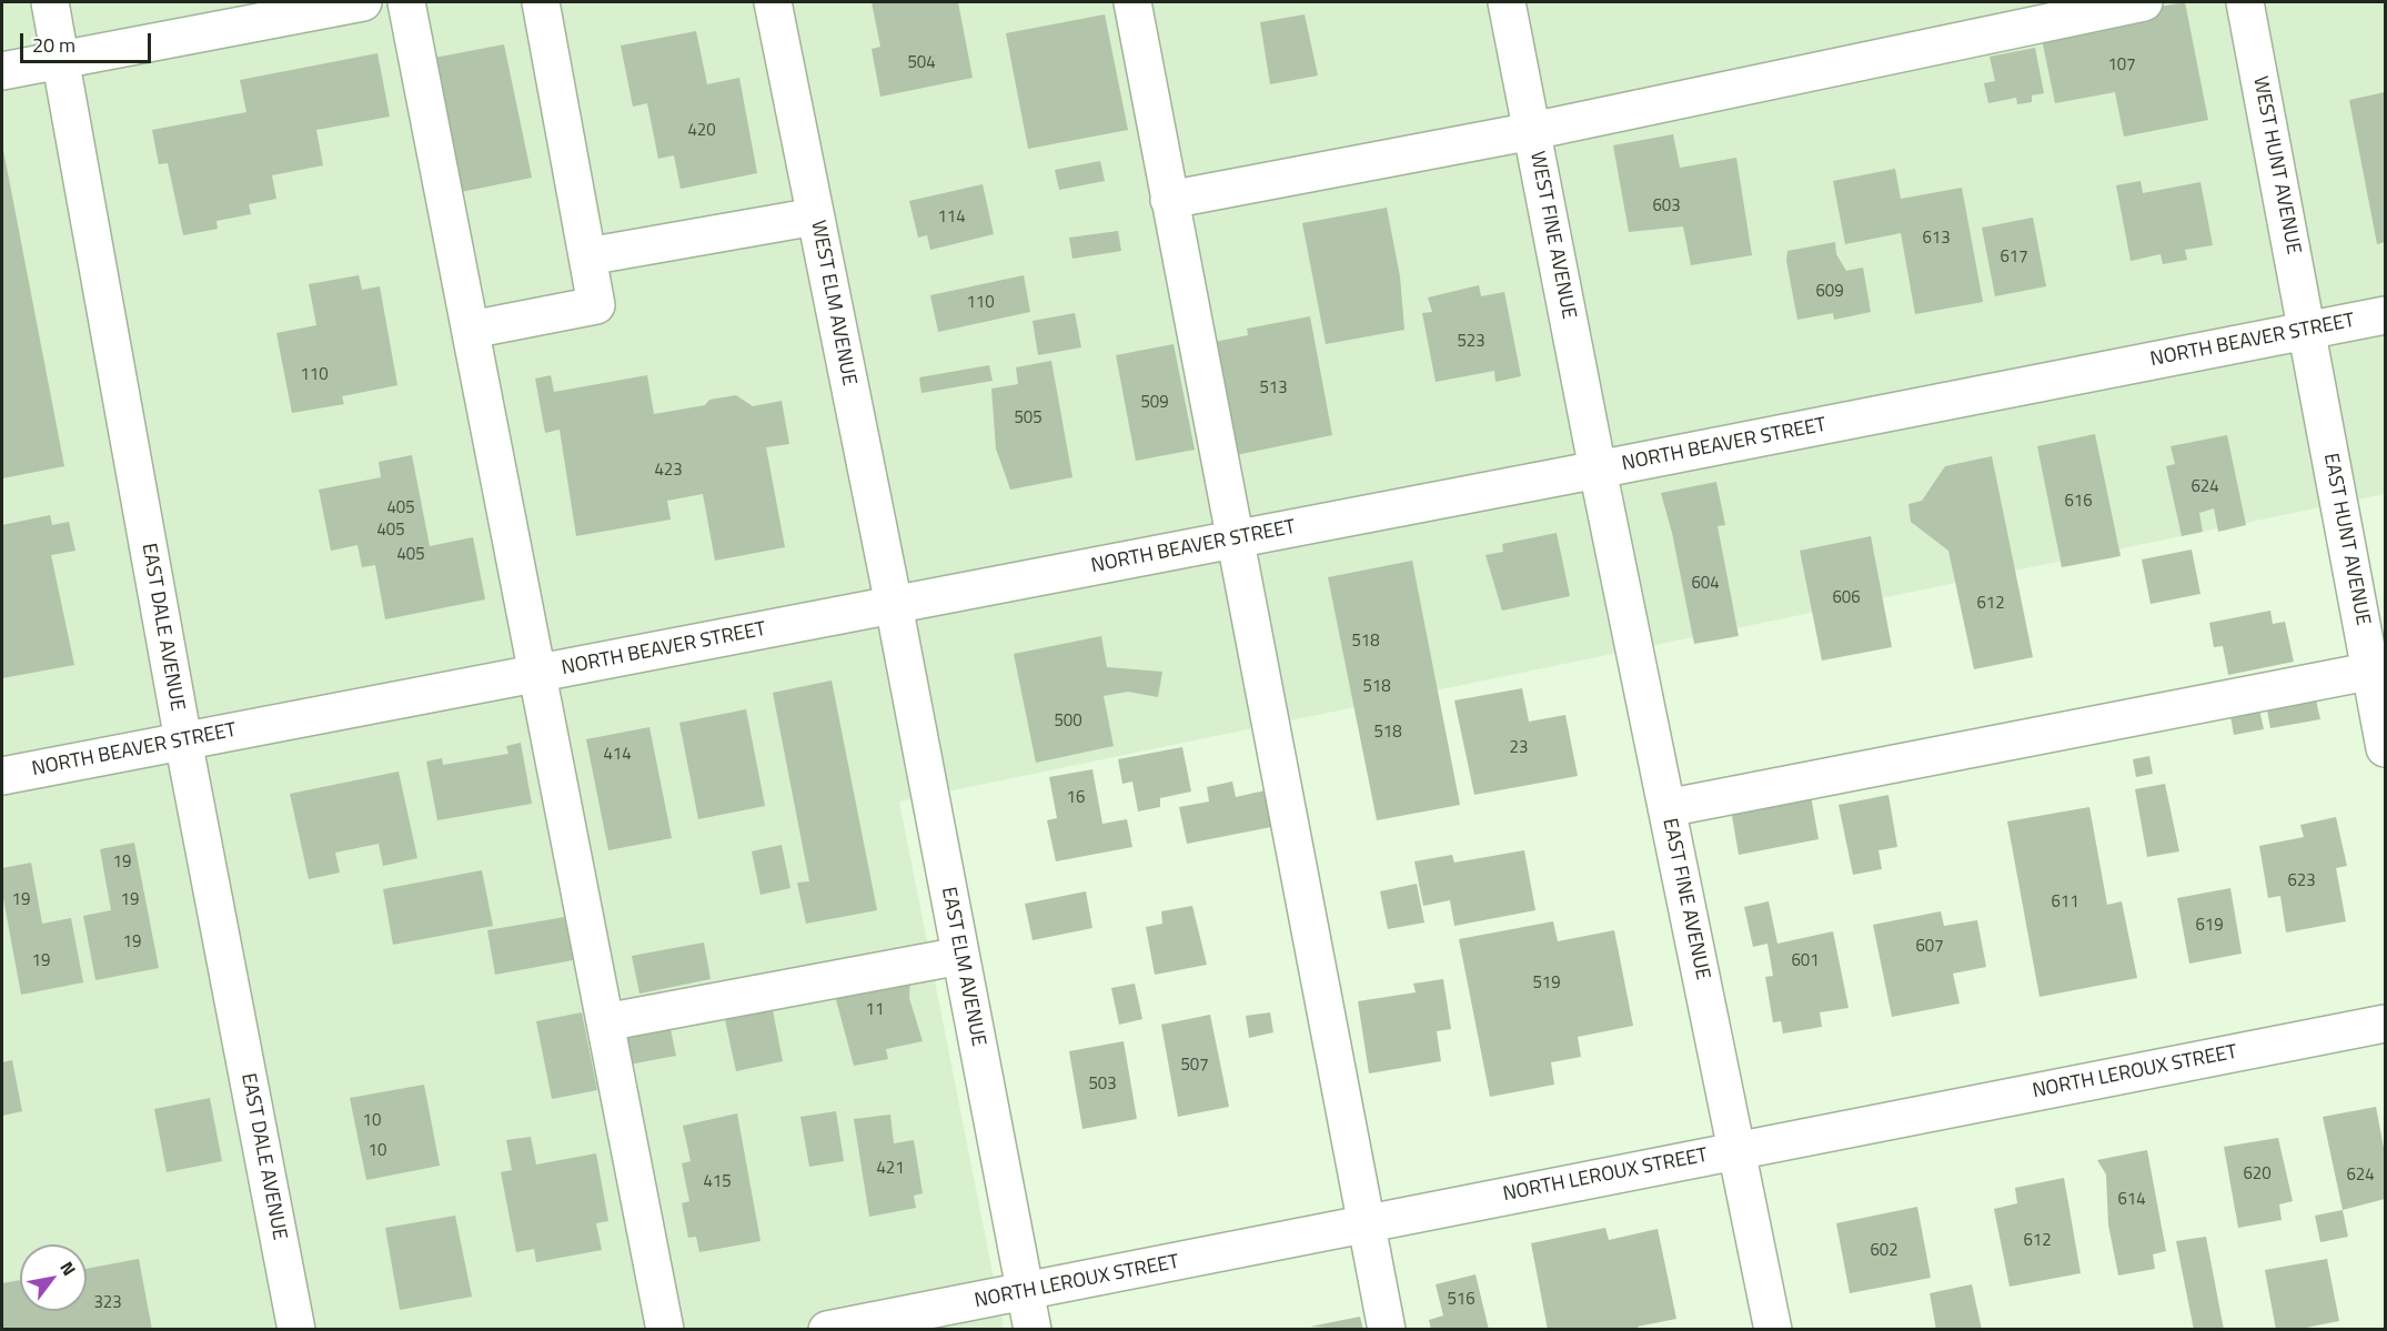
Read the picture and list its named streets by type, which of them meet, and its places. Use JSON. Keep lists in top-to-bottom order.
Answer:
{
  "streets": {
    "street": [
      "WEST HUNT AVENUE",
      "WEST FINE AVENUE",
      "WEST ELM AVENUE",
      "NORTH BEAVER STREET",
      "EAST HUNT AVENUE",
      "EAST DALE AVENUE",
      "EAST FINE AVENUE",
      "EAST ELM AVENUE",
      "NORTH LEROUX STREET"
    ]
  },
  "crossings": [
    ["WEST HUNT AVENUE", "NORTH BEAVER STREET"],
    ["WEST HUNT AVENUE", "EAST HUNT AVENUE"],
    ["WEST FINE AVENUE", "NORTH BEAVER STREET"],
    ["WEST FINE AVENUE", "EAST FINE AVENUE"],
    ["WEST ELM AVENUE", "NORTH BEAVER STREET"],
    ["WEST ELM AVENUE", "EAST ELM AVENUE"],
    ["NORTH BEAVER STREET", "EAST HUNT AVENUE"],
    ["NORTH BEAVER STREET", "EAST DALE AVENUE"],
    ["NORTH BEAVER STREET", "EAST FINE AVENUE"],
    ["NORTH BEAVER STREET", "EAST ELM AVENUE"],
    ["EAST FINE AVENUE", "NORTH LEROUX STREET"],
    ["EAST ELM AVENUE", "NORTH LEROUX STREET"]
  ],
  "house_numbers": [
    "504",
    "107",
    "420",
    "603",
    "114",
    "613",
    "617",
    "609",
    "110",
    "523",
    "110",
    "513",
    "509",
    "505",
    "423",
    "624",
    "616",
    "405",
    "405",
    "405",
    "604",
    "606",
    "612",
    "518",
    "518",
    "500",
    "518",
    "23",
    "414",
    "16",
    "19",
    "623",
    "19",
    "19",
    "611",
    "619",
    "19",
    "607",
    "19",
    "601",
    "519",
    "11",
    "507",
    "503",
    "10",
    "10",
    "421",
    "620",
    "624",
    "415",
    "614",
    "612",
    "602",
    "516",
    "323"
  ],
  "scale_bar": "20 m",
  "north": "top right"
}
